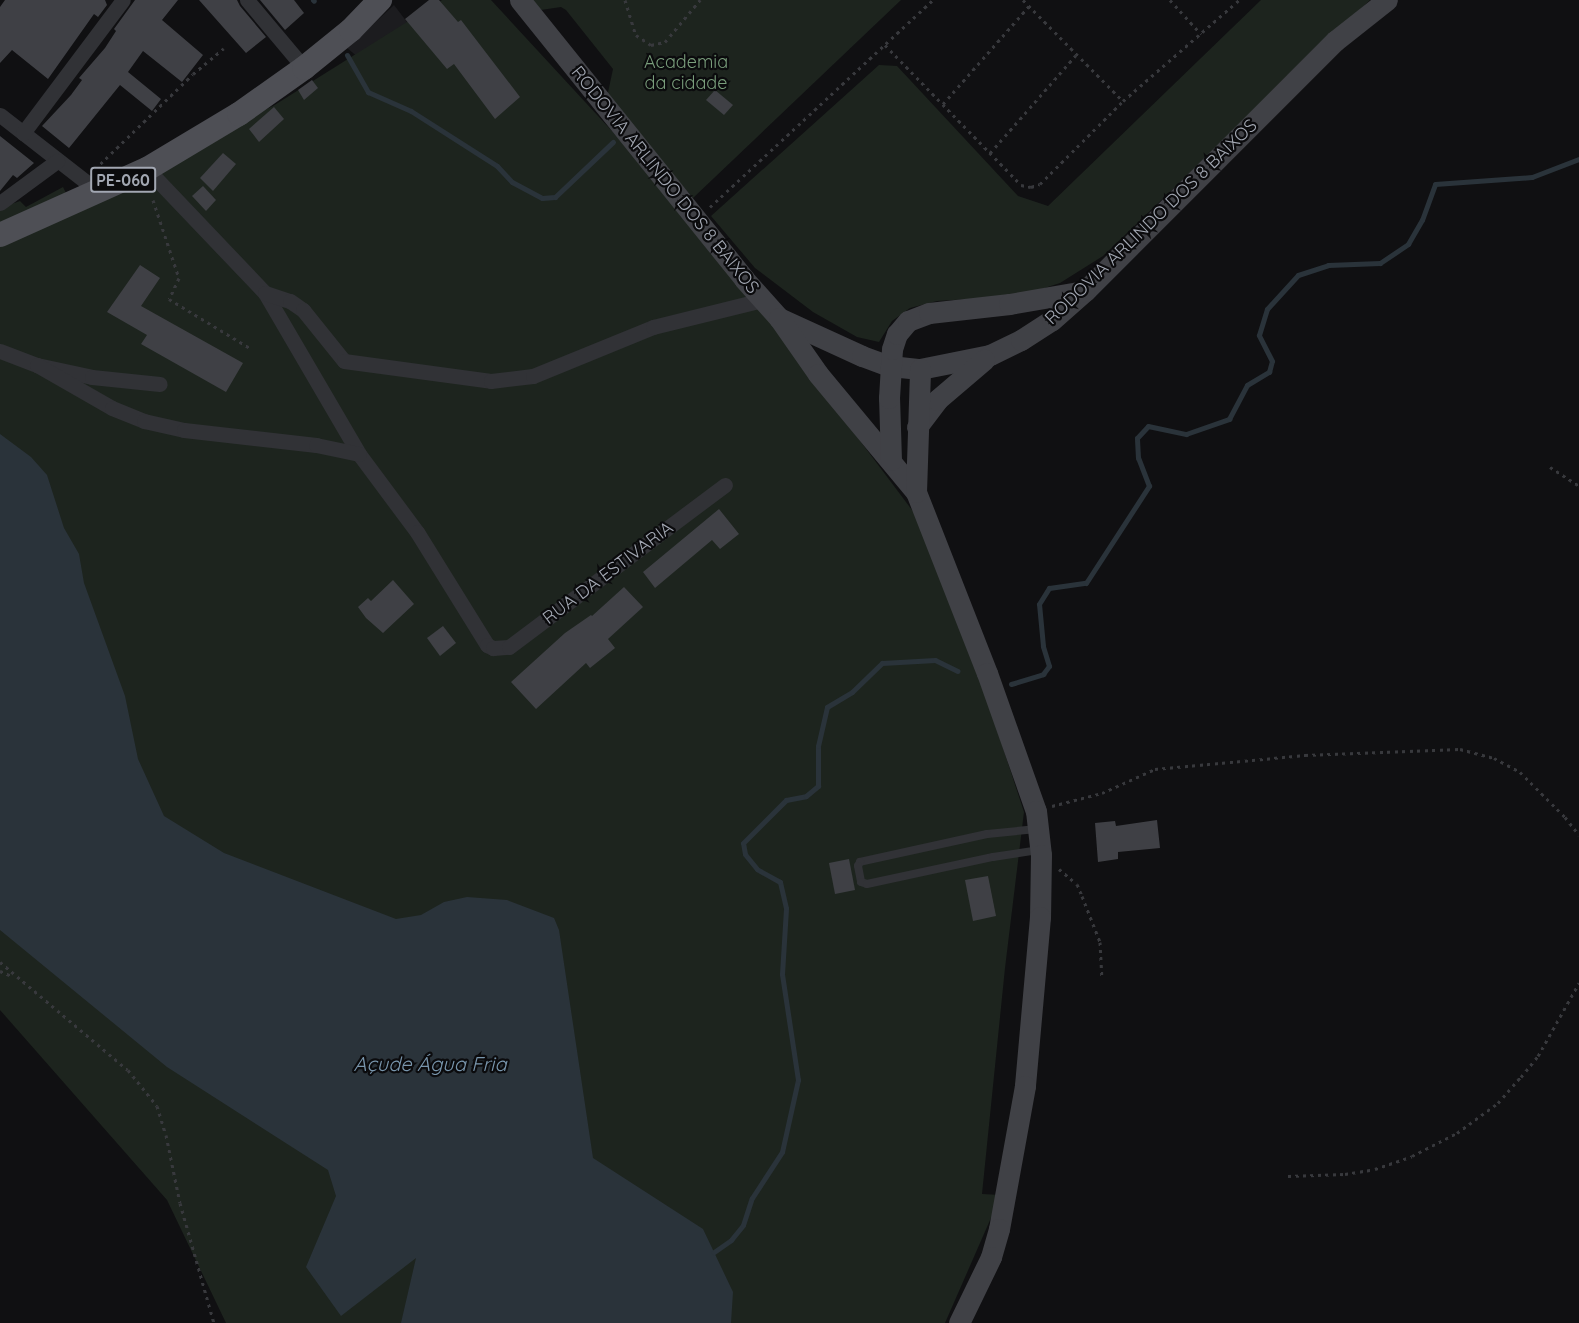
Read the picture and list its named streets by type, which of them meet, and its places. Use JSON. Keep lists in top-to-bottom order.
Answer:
{
  "streets": {
    "main road": ["PE-060", "RODOVIA ARLINDO DOS 8 BAIXOS"],
    "street": ["RUA DA ESTIVARIA"]
  },
  "water": ["Açude Água Fria"],
  "parks": ["Academia da cidade"]
}
